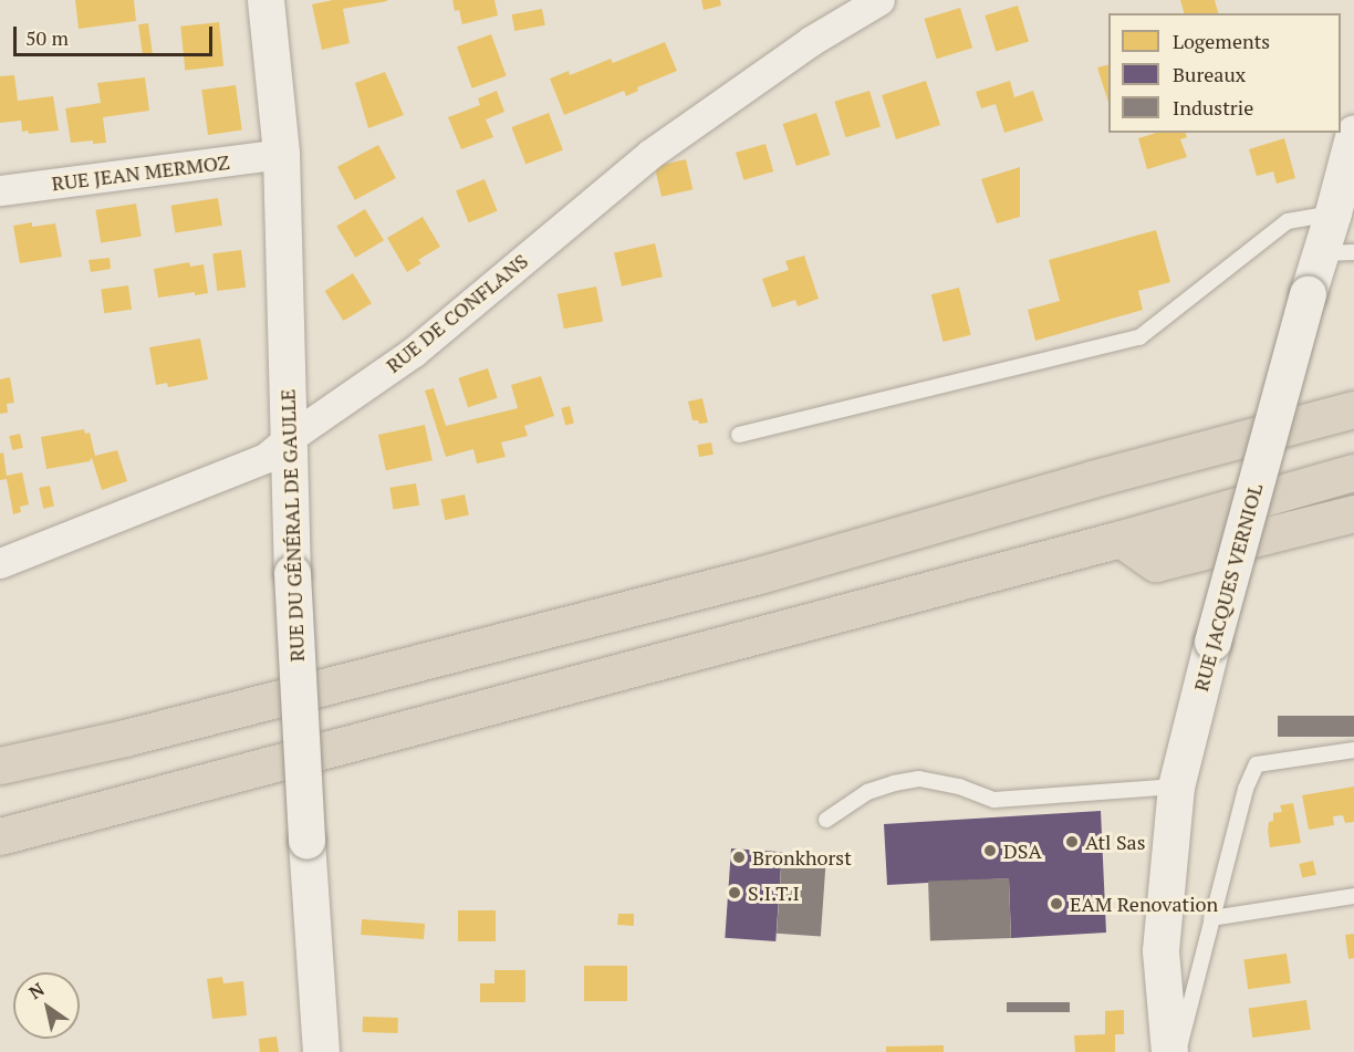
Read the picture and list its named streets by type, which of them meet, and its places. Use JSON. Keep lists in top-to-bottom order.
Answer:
{
  "streets": {
    "street": [
      "RUE JEAN MERMOZ",
      "RUE DE CONFLANS",
      "RUE DU GÉNÉRAL DE GAULLE",
      "RUE JACQUES VERNIOL"
    ]
  },
  "crossings": [
    ["RUE JEAN MERMOZ", "RUE DU GÉNÉRAL DE GAULLE"],
    ["RUE DE CONFLANS", "RUE DU GÉNÉRAL DE GAULLE"]
  ],
  "places": [
    "Atl Sas",
    "DSA",
    "Bronkhorst",
    "S.I.T.I",
    "EAM Renovation"
  ],
  "legend": ["Logements", "Bureaux", "Industrie"],
  "scale_bar": "50 m",
  "north": "top left"
}
